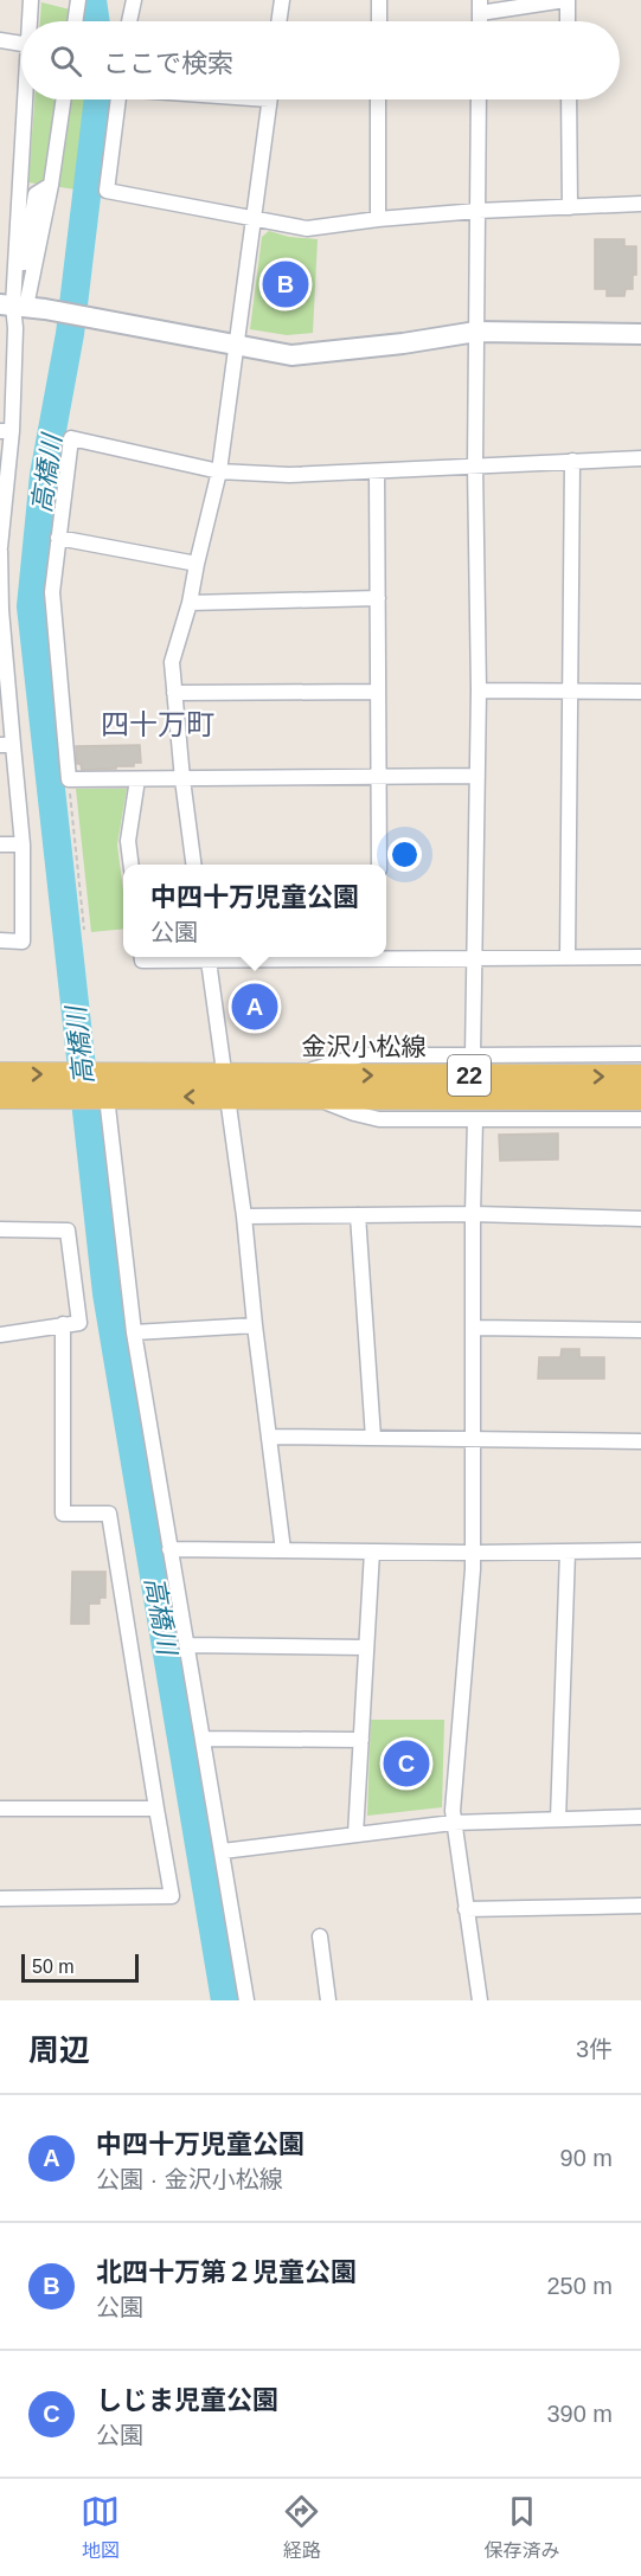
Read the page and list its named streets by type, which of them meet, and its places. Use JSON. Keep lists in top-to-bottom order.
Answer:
{
  "streets": {
    "main road": ["金沢小松線", "22"]
  },
  "crossings": [
    ["金沢小松線", "22"]
  ],
  "districts": ["四十万町"],
  "water": ["高橋川"],
  "scale_bar": "50 m",
  "page": {
    "search": "ここで検索",
    "pins": ["B", "A", "C"],
    "popup": ["中四十万児童公園", "公園"],
    "scale": "50 m",
    "heading": ["周辺", "3件"],
    "list": [
      {
        "mark": "A",
        "name": "中四十万児童公園",
        "note": "公園 · 金沢小松線",
        "value": "90 m"
      },
      {
        "mark": "B",
        "name": "北四十万第２児童公園",
        "note": "公園",
        "value": "250 m"
      },
      {
        "mark": "C",
        "name": "しじま児童公園",
        "note": "公園",
        "value": "390 m"
      }
    ],
    "nav": ["地図", "経路", "保存済み"]
  }
}
